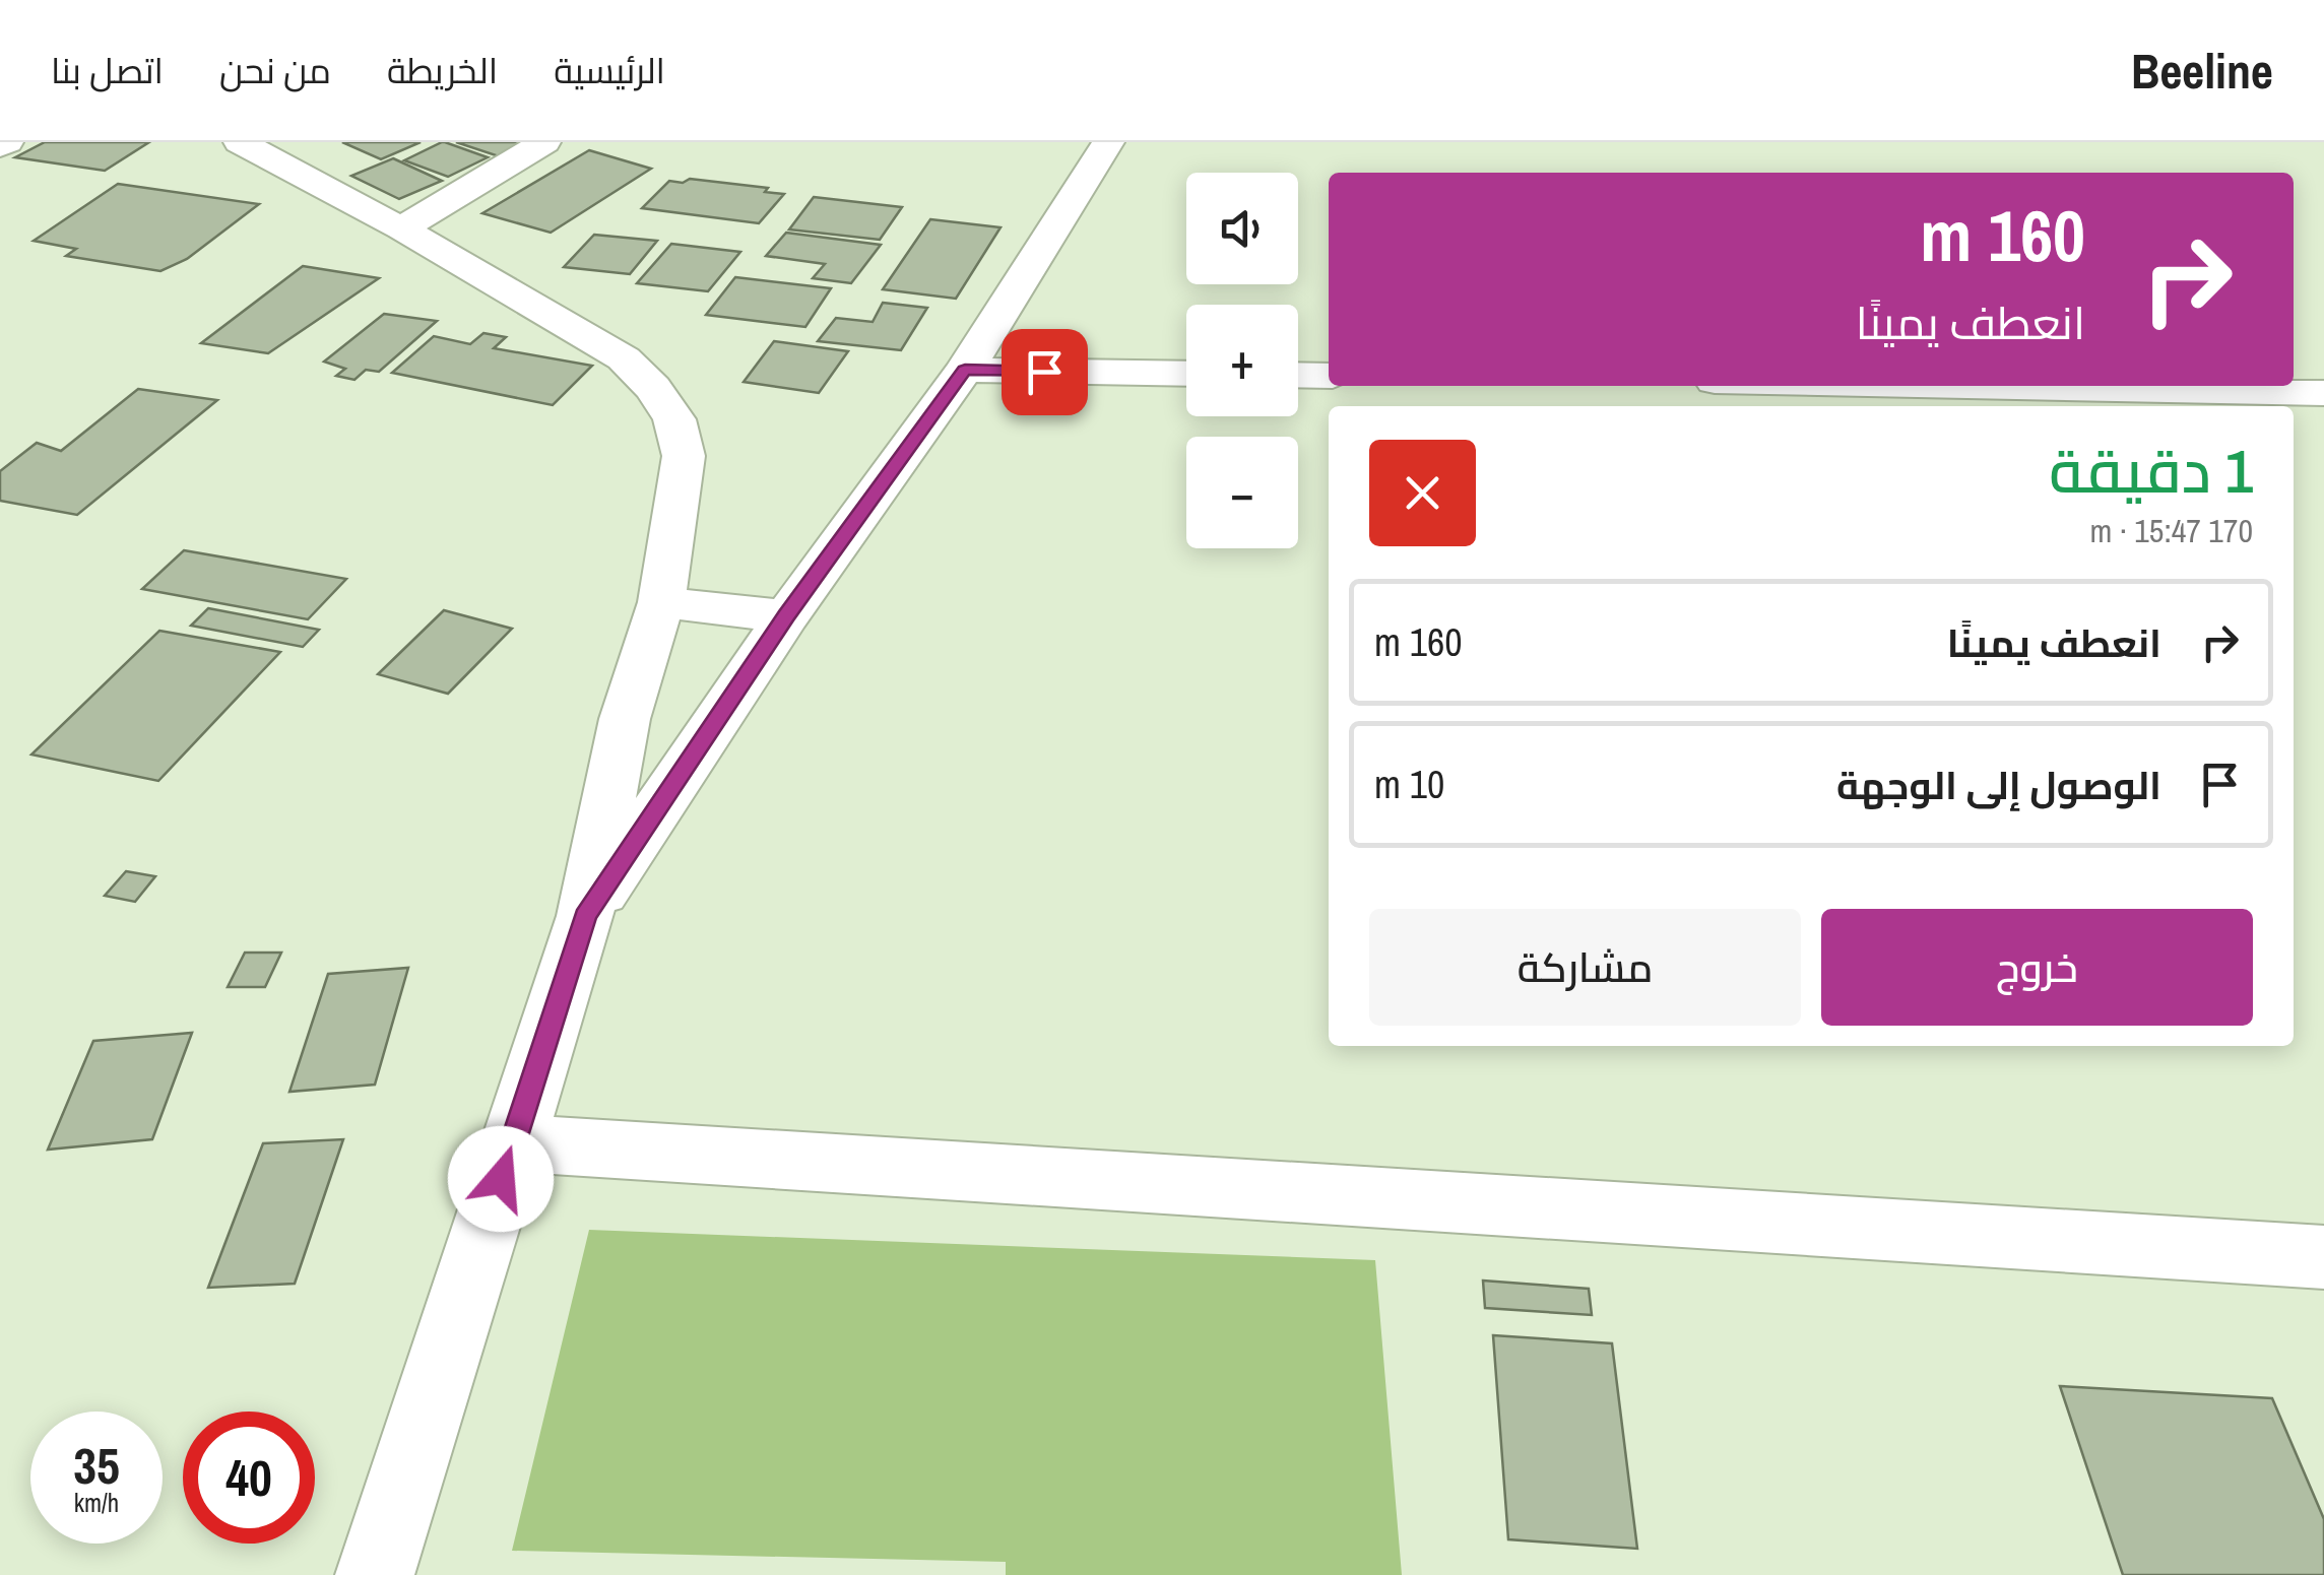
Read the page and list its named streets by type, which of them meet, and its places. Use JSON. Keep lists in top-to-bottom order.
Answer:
{
  "page": {
    "header": "Beeline",
    "nav": [
      "الرئيسية",
      "الخريطة",
      "من نحن",
      "اتصل بنا"
    ],
    "map_buttons": ["+", "−"],
    "turn": ["160 m", "انعطف يمينًا"],
    "heading": ["1 دقيقة", "170 m · 15:47"],
    "list": [
      {
        "name": "انعطف يمينًا",
        "value": "160 m"
      },
      {
        "name": "الوصول إلى الوجهة",
        "value": "10 m"
      }
    ],
    "buttons": ["خروج", "مشاركة"],
    "speed": "35 km/h",
    "limit": "40"
  }
}
